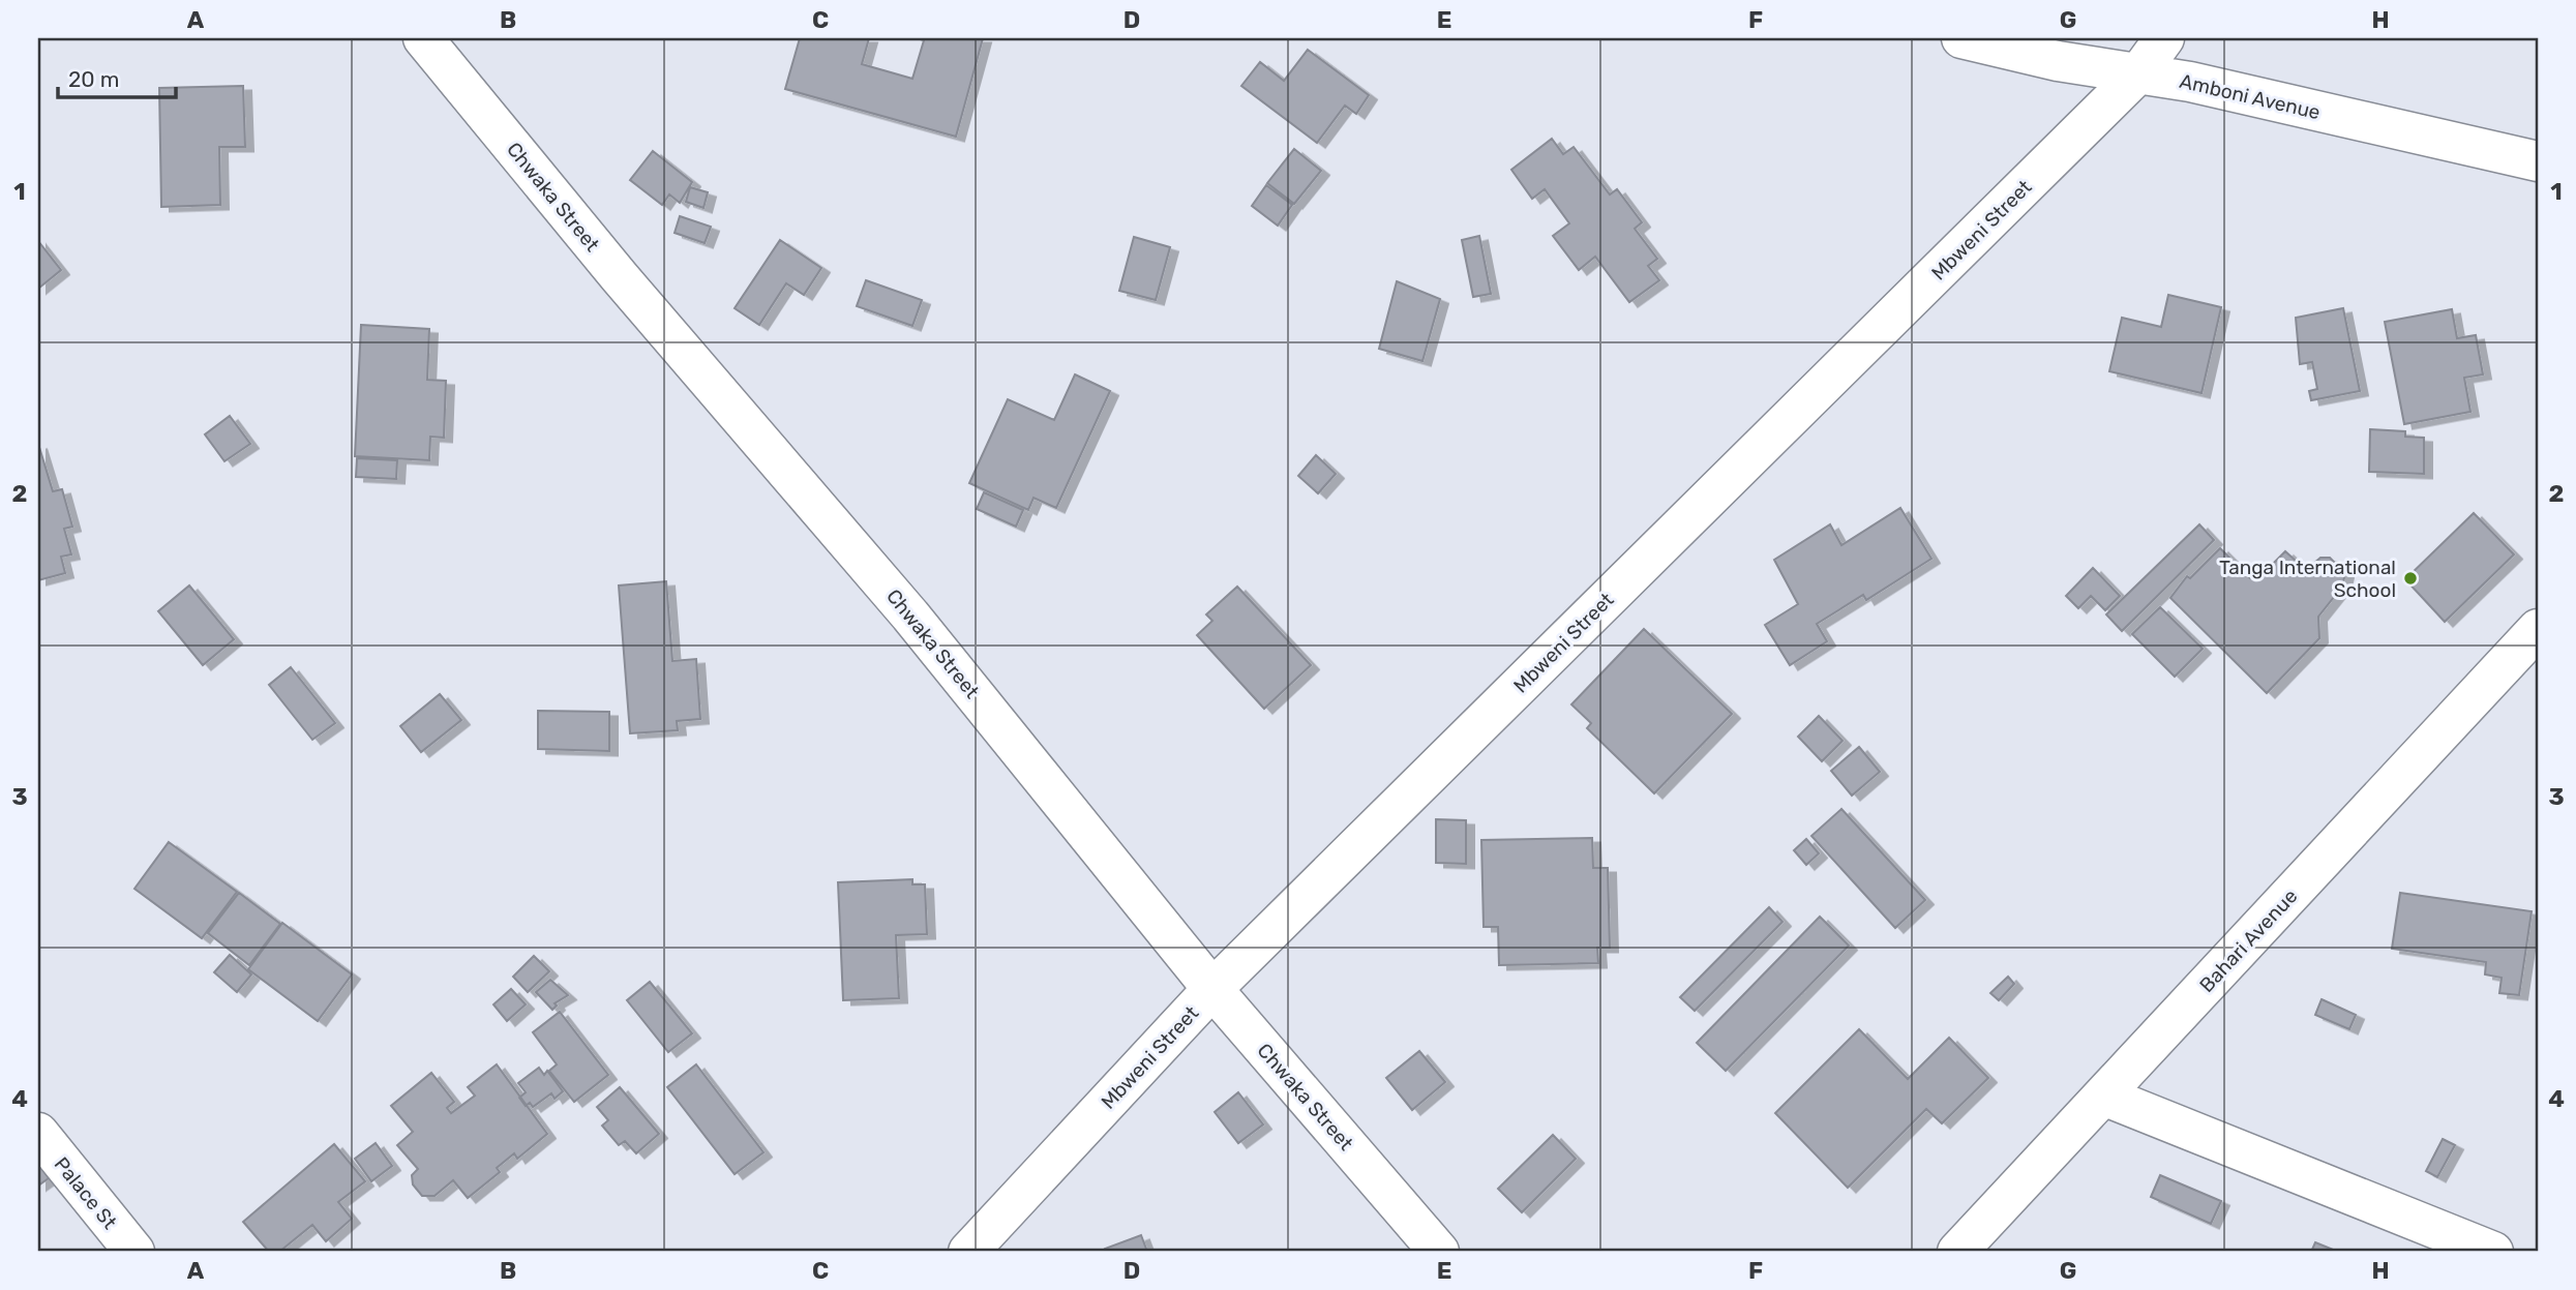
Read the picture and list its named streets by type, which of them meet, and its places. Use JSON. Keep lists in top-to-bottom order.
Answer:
{
  "streets": {
    "street": [
      "Amboni Avenue",
      "Chwaka Street",
      "Mbweni Street",
      "Bahari Avenue",
      "Palace St"
    ]
  },
  "crossings": [
    ["Amboni Avenue", "Mbweni Street"],
    ["Chwaka Street", "Mbweni Street"]
  ],
  "places": ["Tanga International School"],
  "scale_bar": "20 m",
  "grid": {
    "columns": [
      "A",
      "B",
      "C",
      "D",
      "E",
      "F",
      "G",
      "H"
    ],
    "rows": [
      "1",
      "2",
      "3",
      "4"
    ]
  }
}
